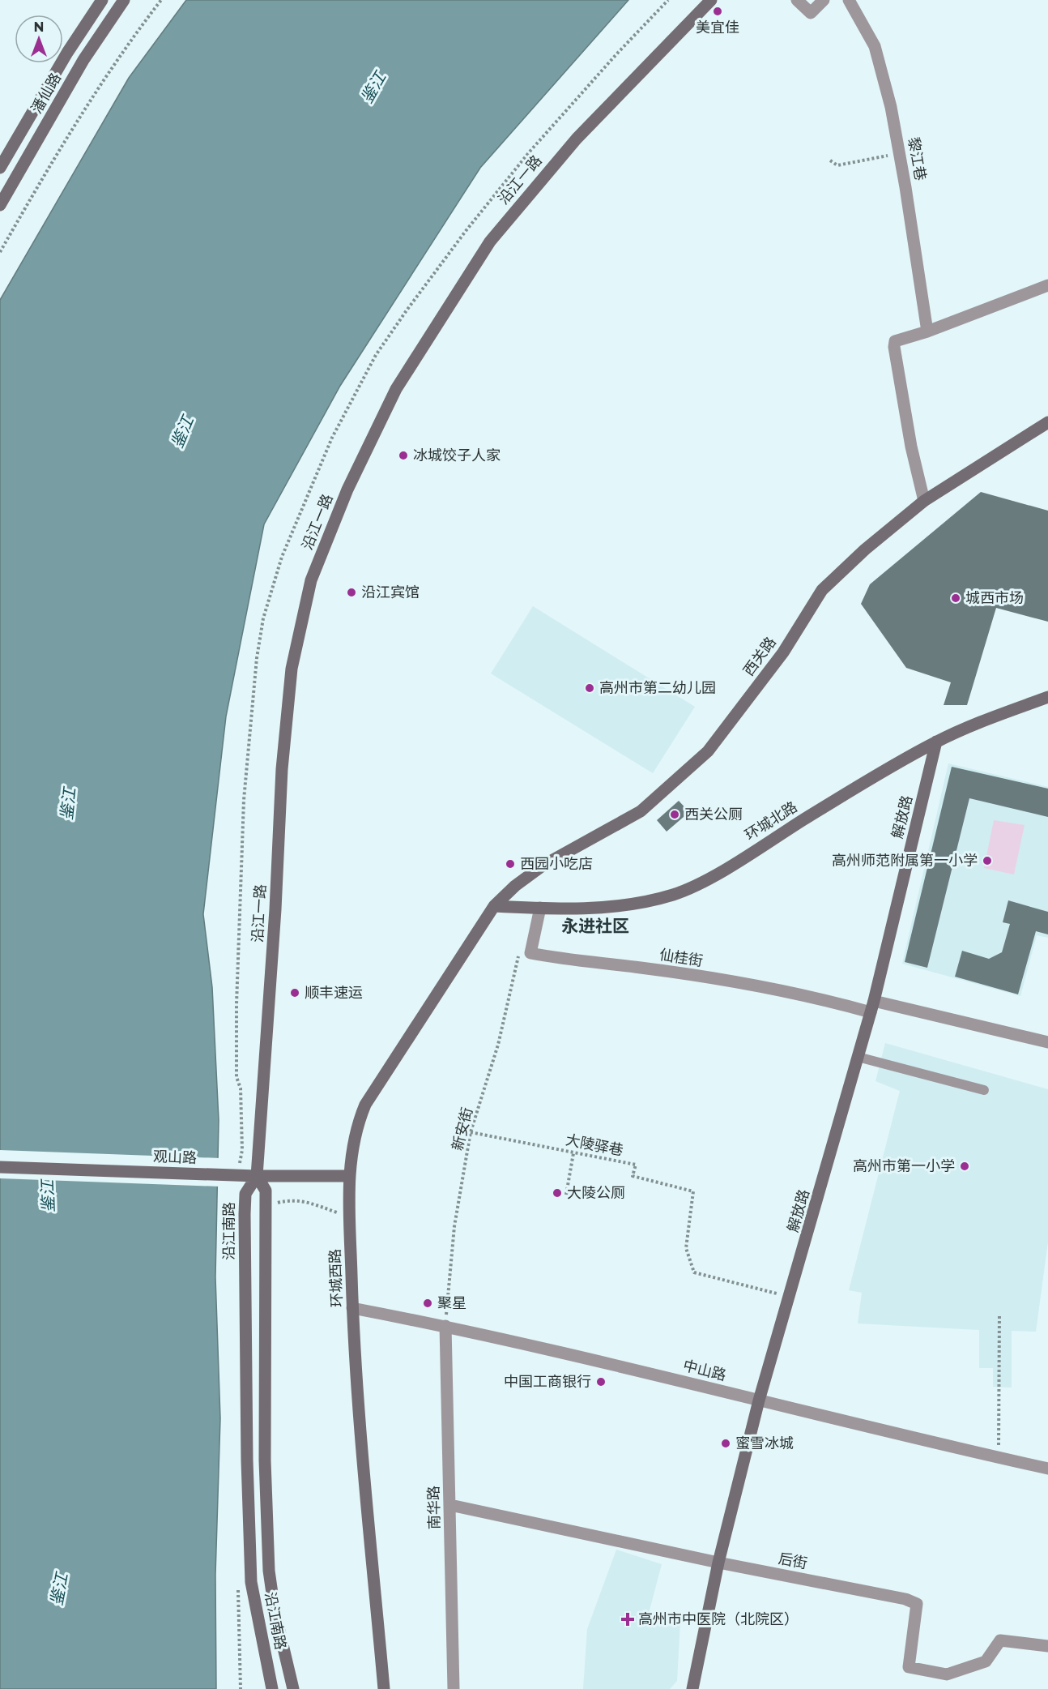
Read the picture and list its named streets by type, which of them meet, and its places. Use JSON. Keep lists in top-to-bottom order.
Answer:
{
  "streets": {
    "street": [
      "潘仙路",
      "黎江巷",
      "沿江一路",
      "西关路",
      "解放路",
      "环城北路",
      "仙桂街",
      "观山路",
      "沿江南路",
      "环城西路",
      "中山路",
      "南华路",
      "后街"
    ],
    "path": ["新安街", "大陵驿巷"]
  },
  "crossings": [
    ["沿江一路", "观山路"],
    ["沿江一路", "沿江南路"],
    ["西关路", "环城北路"],
    ["西关路", "环城西路"],
    ["解放路", "环城北路"],
    ["解放路", "仙桂街"],
    ["解放路", "大陵驿巷"],
    ["解放路", "中山路"],
    ["解放路", "后街"],
    ["环城北路", "环城西路"],
    ["仙桂街", "新安街"],
    ["新安街", "大陵驿巷"],
    ["新安街", "中山路"],
    ["新安街", "南华路"],
    ["观山路", "沿江南路"],
    ["观山路", "环城西路"],
    ["环城西路", "中山路"],
    ["中山路", "南华路"],
    ["南华路", "后街"]
  ],
  "districts": ["永进社区"],
  "water": ["鉴江"],
  "places": {
    "other": [
      "美宜佳",
      "冰城饺子人家",
      "沿江宾馆",
      "城西市场",
      "高州市第二幼儿园",
      "西关公厕",
      "高州师范附属第一小学",
      "西园小吃店",
      "顺丰速运",
      "高州市第一小学",
      "大陵公厕",
      "聚星",
      "中国工商银行",
      "蜜雪冰城"
    ],
    "health": ["高州市中医院（北院区）"]
  },
  "north": "top"
}
